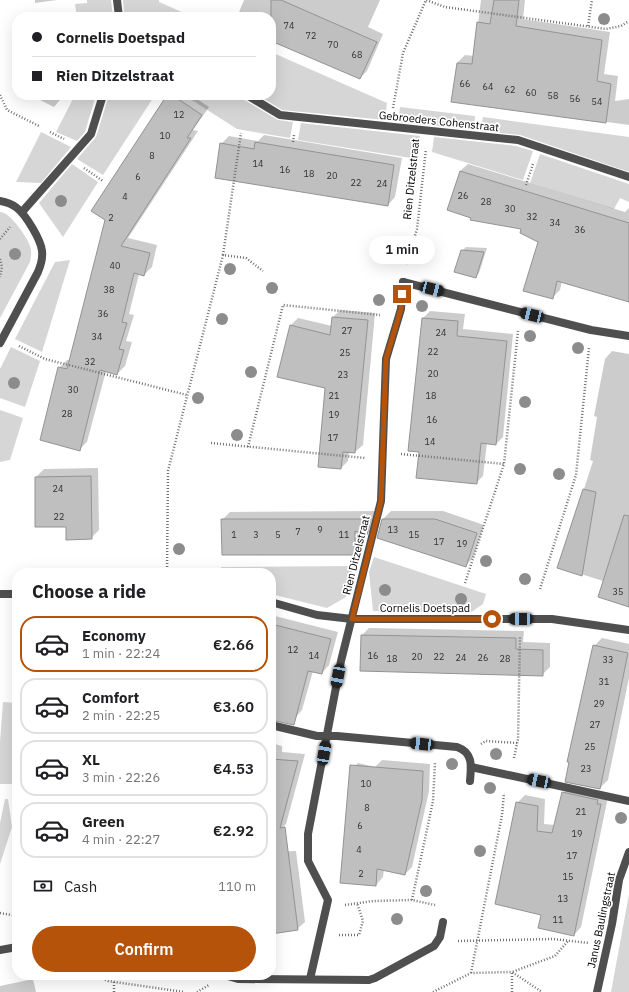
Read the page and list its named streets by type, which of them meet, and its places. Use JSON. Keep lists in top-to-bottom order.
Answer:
{
  "streets": {
    "street": [
      "Gebroeders Cohenstraat",
      "Rien Ditzelstraat",
      "Cornelis Doetspad",
      "Janus Baulingstraat"
    ]
  },
  "crossings": [
    ["Gebroeders Cohenstraat", "Rien Ditzelstraat"],
    ["Rien Ditzelstraat", "Cornelis Doetspad"]
  ],
  "house_numbers": [
    "74",
    "72",
    "70",
    "68",
    "66",
    "64",
    "62",
    "60",
    "58",
    "56",
    "54",
    "12",
    "10",
    "8",
    "14",
    "16",
    "18",
    "20",
    "6",
    "22",
    "24",
    "26",
    "4",
    "28",
    "30",
    "32",
    "2",
    "34",
    "36",
    "40",
    "38",
    "36",
    "27",
    "24",
    "34",
    "22",
    "25",
    "32",
    "20",
    "23",
    "30",
    "21",
    "18",
    "28",
    "19",
    "16",
    "17",
    "14",
    "24",
    "22",
    "9",
    "13",
    "7",
    "1",
    "3",
    "5",
    "11",
    "15",
    "17",
    "19",
    "35",
    "12",
    "14",
    "16",
    "20",
    "22",
    "24",
    "26",
    "18",
    "28",
    "33",
    "31",
    "29",
    "27",
    "25",
    "23",
    "10",
    "8",
    "21",
    "6",
    "19",
    "4",
    "17",
    "2",
    "15",
    "13",
    "11"
  ],
  "page": {
    "banner": ["Cornelis Doetspad", "Rien Ditzelstraat"],
    "bubble": "1 min",
    "heading": "Choose a ride",
    "list": [
      {
        "name": "Economy",
        "note": "1 min · 22:24",
        "value": "€2.66"
      },
      {
        "name": "Comfort",
        "note": "2 min · 22:25",
        "value": "€3.60"
      },
      {
        "name": "XL",
        "note": "3 min · 22:26",
        "value": "€4.53"
      },
      {
        "name": "Green",
        "note": "4 min · 22:27",
        "value": "€2.92"
      }
    ],
    "pay": ["Cash", "110 m"],
    "buttons": "Confirm"
  }
}
